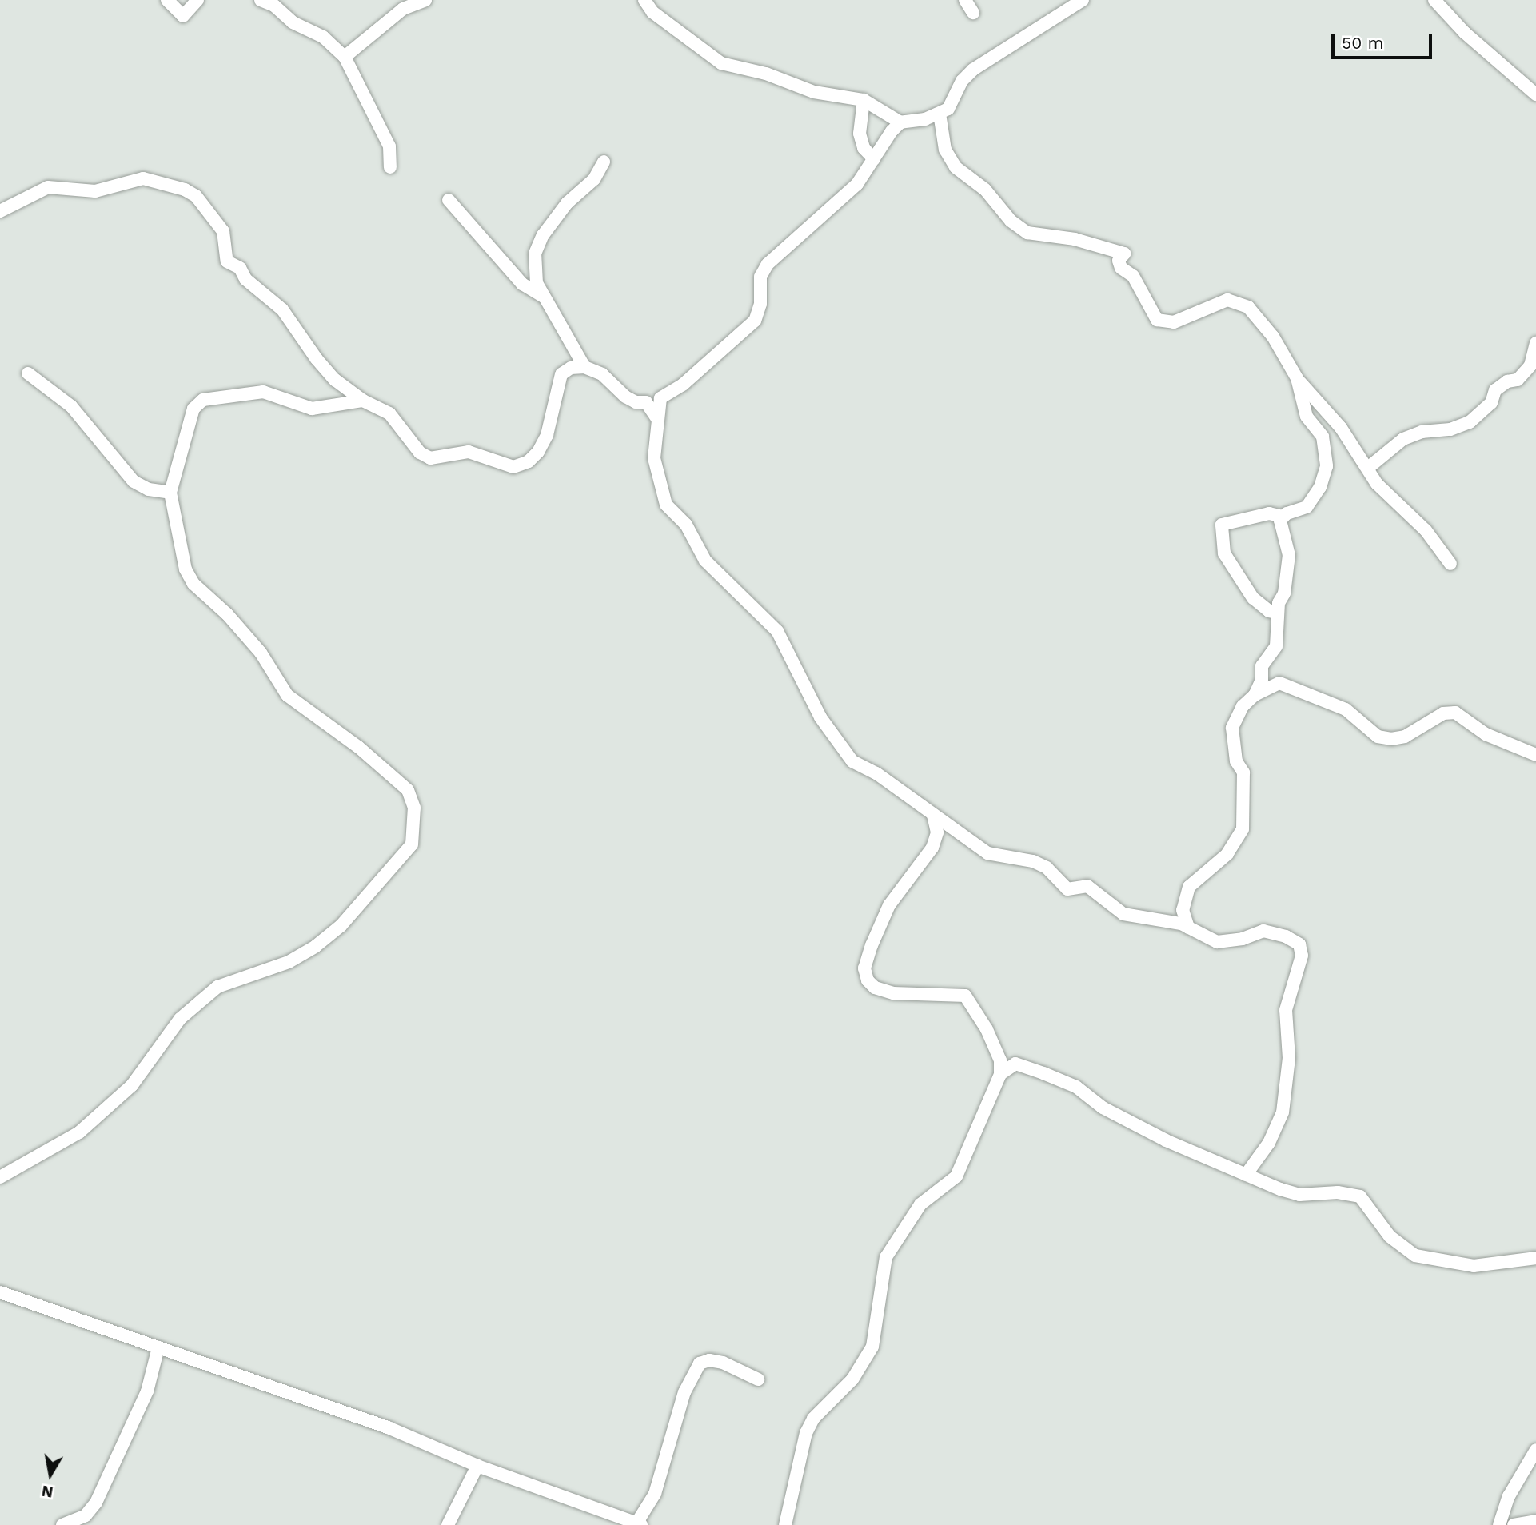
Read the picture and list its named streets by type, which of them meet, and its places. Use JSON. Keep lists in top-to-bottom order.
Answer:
{
  "scale_bar": "50 m",
  "north": "bottom"
}
